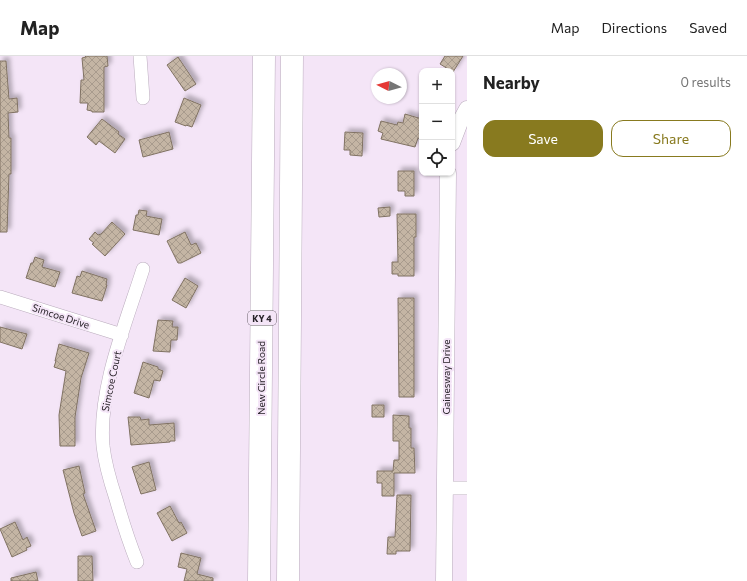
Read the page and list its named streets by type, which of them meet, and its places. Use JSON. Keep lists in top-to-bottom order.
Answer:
{
  "streets": {
    "highway": ["KY 4", "New Circle Road"],
    "street": ["Simcoe Drive", "Gainesway Drive", "Simcoe Court"]
  },
  "crossings": [
    ["Simcoe Drive", "Simcoe Court"]
  ],
  "north": "left",
  "page": {
    "header": "Map",
    "nav": ["Map", "Directions", "Saved"],
    "heading": ["Nearby", "0 results"],
    "map_buttons": ["+", "−"],
    "buttons": ["Save", "Share"]
  }
}
